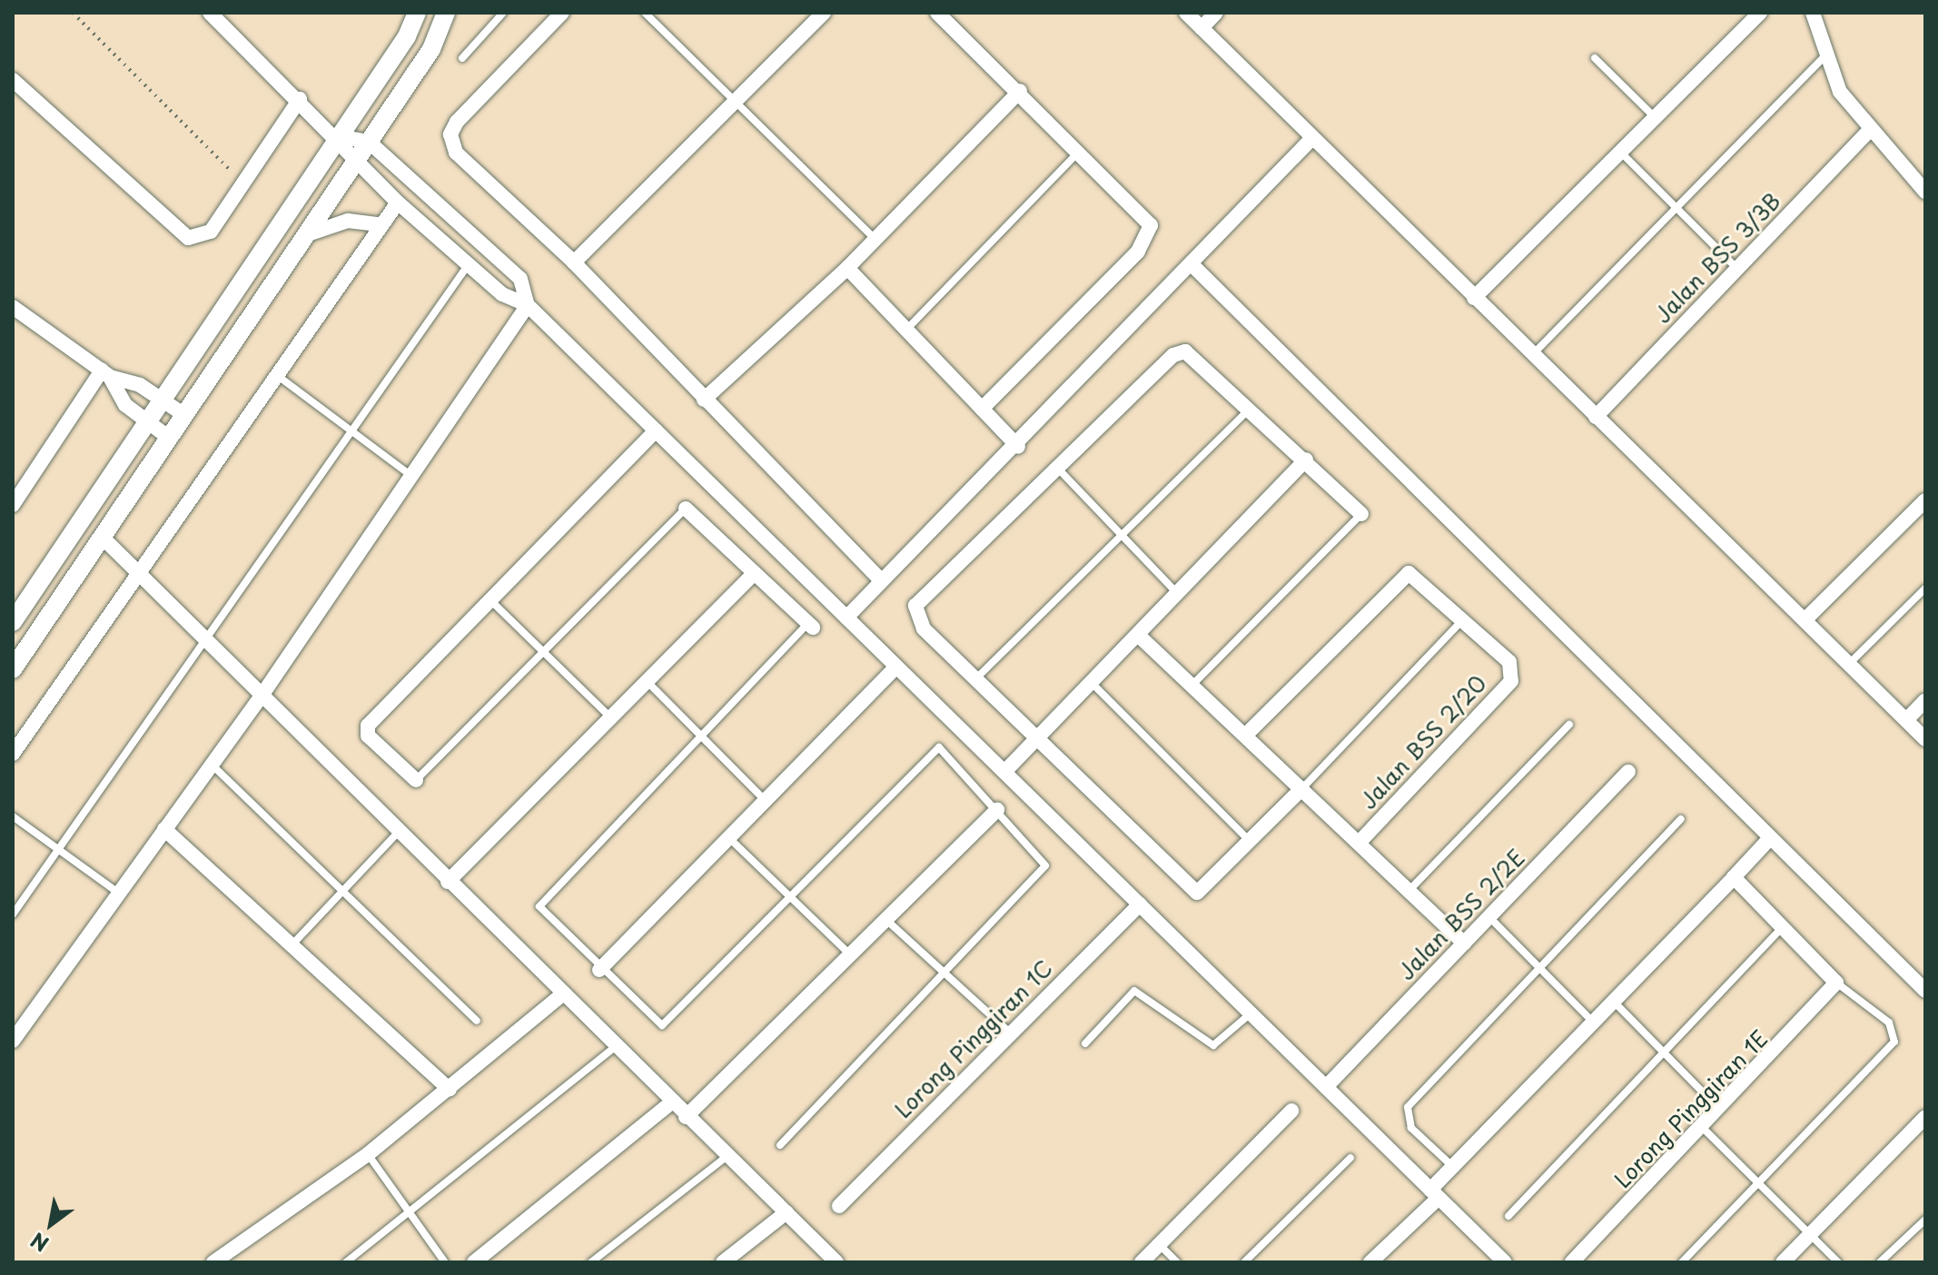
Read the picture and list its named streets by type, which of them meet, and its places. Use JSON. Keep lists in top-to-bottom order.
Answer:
{
  "streets": {
    "street": [
      "Jalan BSS 3/3B",
      "Jalan BSS 2/20",
      "Jalan BSS 2/2E",
      "Lorong Pinggiran 1C",
      "Lorong Pinggiran 1E"
    ]
  },
  "north": "bottom left"
}
